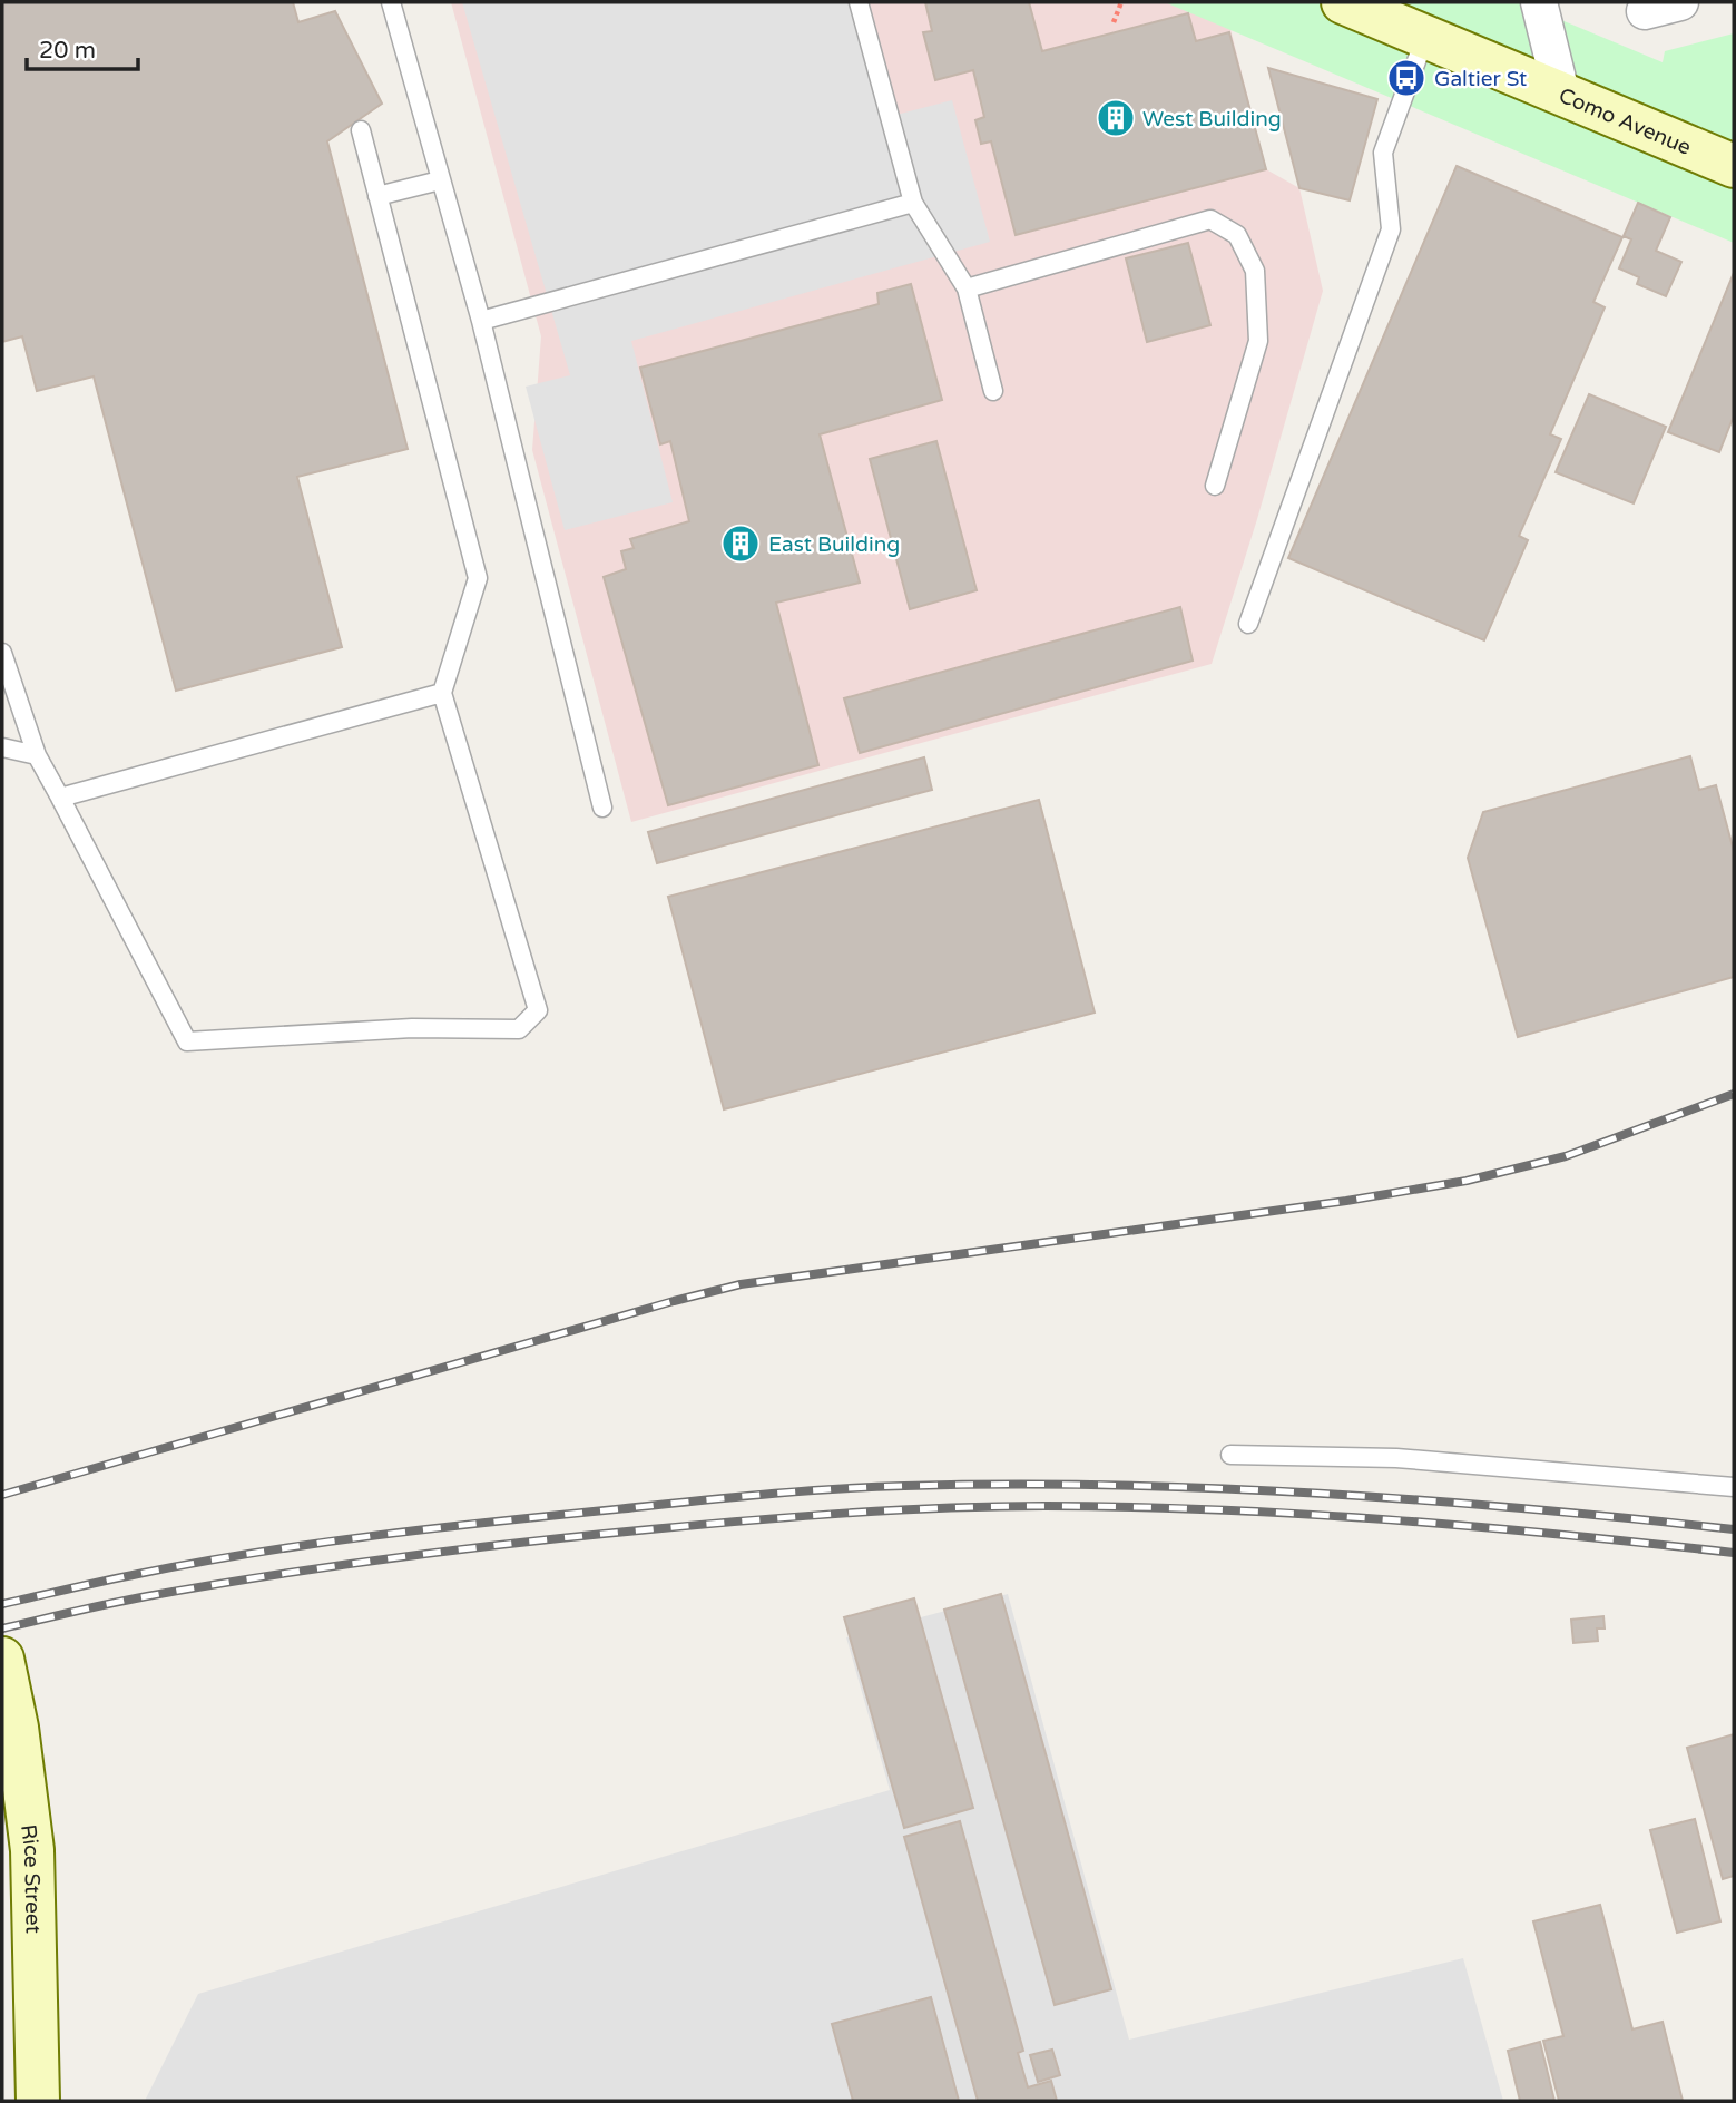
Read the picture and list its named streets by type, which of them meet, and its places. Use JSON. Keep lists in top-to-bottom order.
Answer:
{
  "streets": {
    "main road": ["Como Avenue", "Rice Street"]
  },
  "places": {
    "bus stop": ["Galtier St"],
    "building": ["West Building", "East Building"]
  },
  "scale_bar": "20 m"
}
